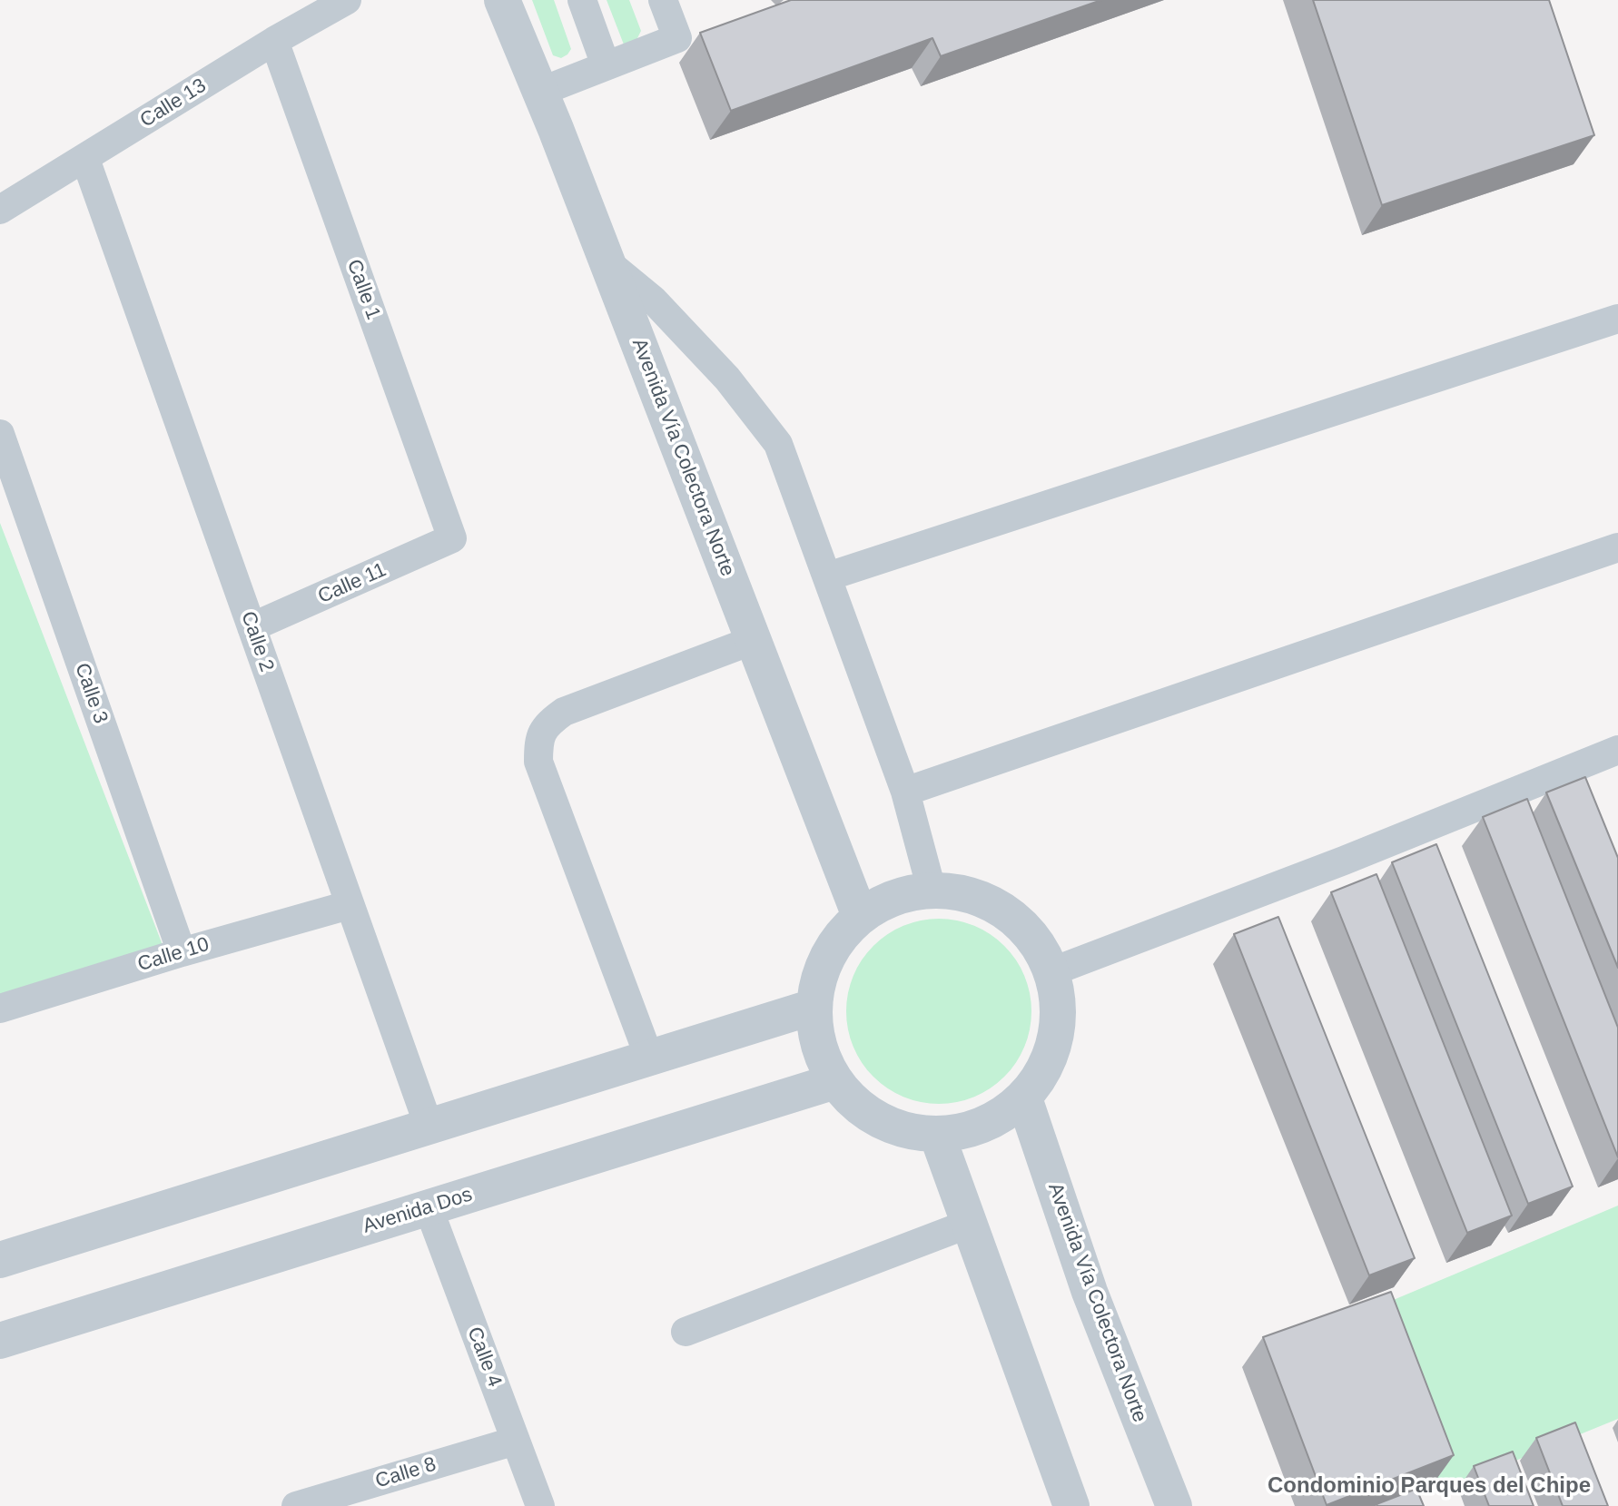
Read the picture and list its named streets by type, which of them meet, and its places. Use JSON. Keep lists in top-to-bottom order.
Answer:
{
  "streets": {
    "street": [
      "Calle 13",
      "Calle 1",
      "Avenida Vía Colectora Norte",
      "Calle 11",
      "Calle 2",
      "Calle 3",
      "Calle 10",
      "Avenida Dos",
      "Calle 4",
      "Calle 8"
    ]
  },
  "crossings": [
    ["Calle 13", "Calle 1"],
    ["Calle 13", "Calle 2"],
    ["Calle 1", "Calle 11"],
    ["Avenida Vía Colectora Norte", "Avenida Dos"],
    ["Calle 11", "Calle 2"],
    ["Calle 2", "Calle 10"],
    ["Calle 3", "Calle 10"],
    ["Avenida Dos", "Calle 4"],
    ["Calle 4", "Calle 8"]
  ],
  "districts": ["Condominio Parques del Chipe"]
}
